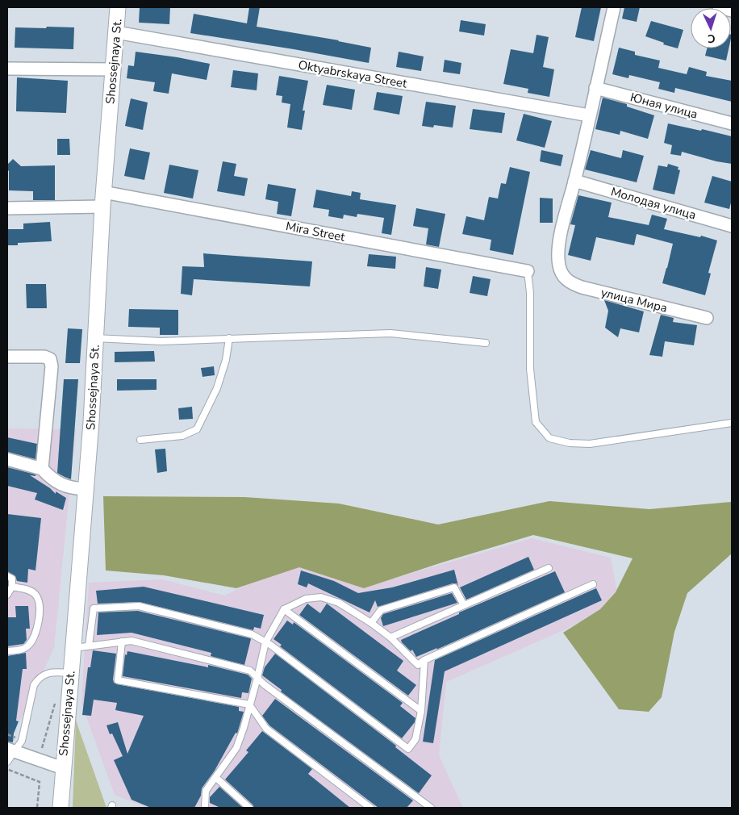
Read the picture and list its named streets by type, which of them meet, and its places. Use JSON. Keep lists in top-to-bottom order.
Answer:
{
  "streets": {
    "street": [
      "Shossejnaya St.",
      "Oktyabrskaya Street",
      "Юная улица",
      "Молодая улица",
      "Mira Street",
      "улица Мира"
    ]
  },
  "crossings": [
    ["Shossejnaya St.", "Oktyabrskaya Street"],
    ["Shossejnaya St.", "Mira Street"],
    ["Молодая улица", "улица Мира"]
  ],
  "north": "bottom"
}
